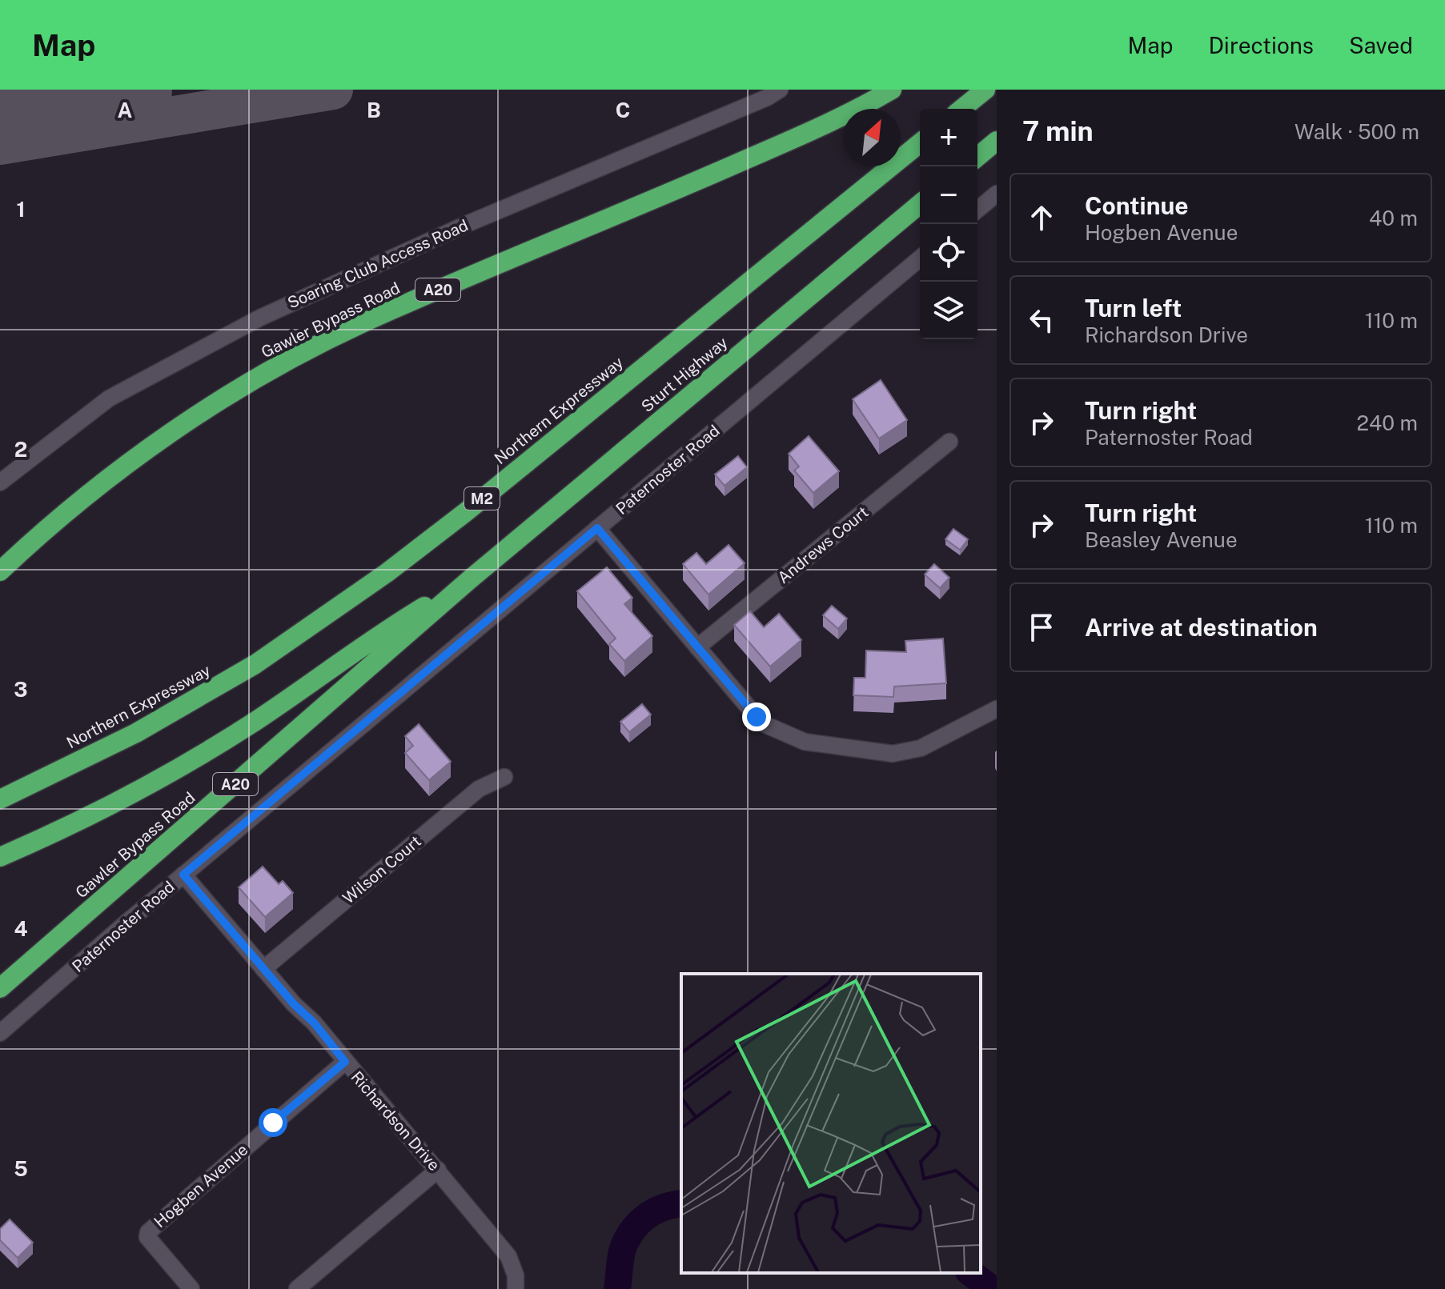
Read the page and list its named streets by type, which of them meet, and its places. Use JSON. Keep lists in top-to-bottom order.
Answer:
{
  "streets": {
    "highway": [
      "A20",
      "Gawler Bypass Road",
      "Sturt Highway",
      "Northern Expressway",
      "M2"
    ],
    "street": [
      "Soaring Club Access Road",
      "Paternoster Road",
      "Andrews Court",
      "Wilson Court",
      "Richardson Drive",
      "Hogben Avenue"
    ]
  },
  "crossings": [
    ["Gawler Bypass Road", "Sturt Highway"],
    ["Paternoster Road", "Richardson Drive"],
    ["Wilson Court", "Richardson Drive"],
    ["Richardson Drive", "Hogben Avenue"]
  ],
  "north": "top right",
  "page": {
    "header": "Map",
    "nav": ["Map", "Directions", "Saved"],
    "heading": ["7 min", "Walk · 500 m"],
    "map_buttons": ["+", "−"],
    "list": [
      ["Continue", "Hogben Avenue", "40 m"],
      ["Turn left", "Richardson Drive", "110 m"],
      ["Turn right", "Paternoster Road", "240 m"],
      ["Turn right", "Beasley Avenue", "110 m"],
      "Arrive at destination"
    ]
  },
  "grid": {
    "columns": ["A", "B", "C"],
    "rows": [
      "1",
      "2",
      "3",
      "4",
      "5"
    ]
  }
}
